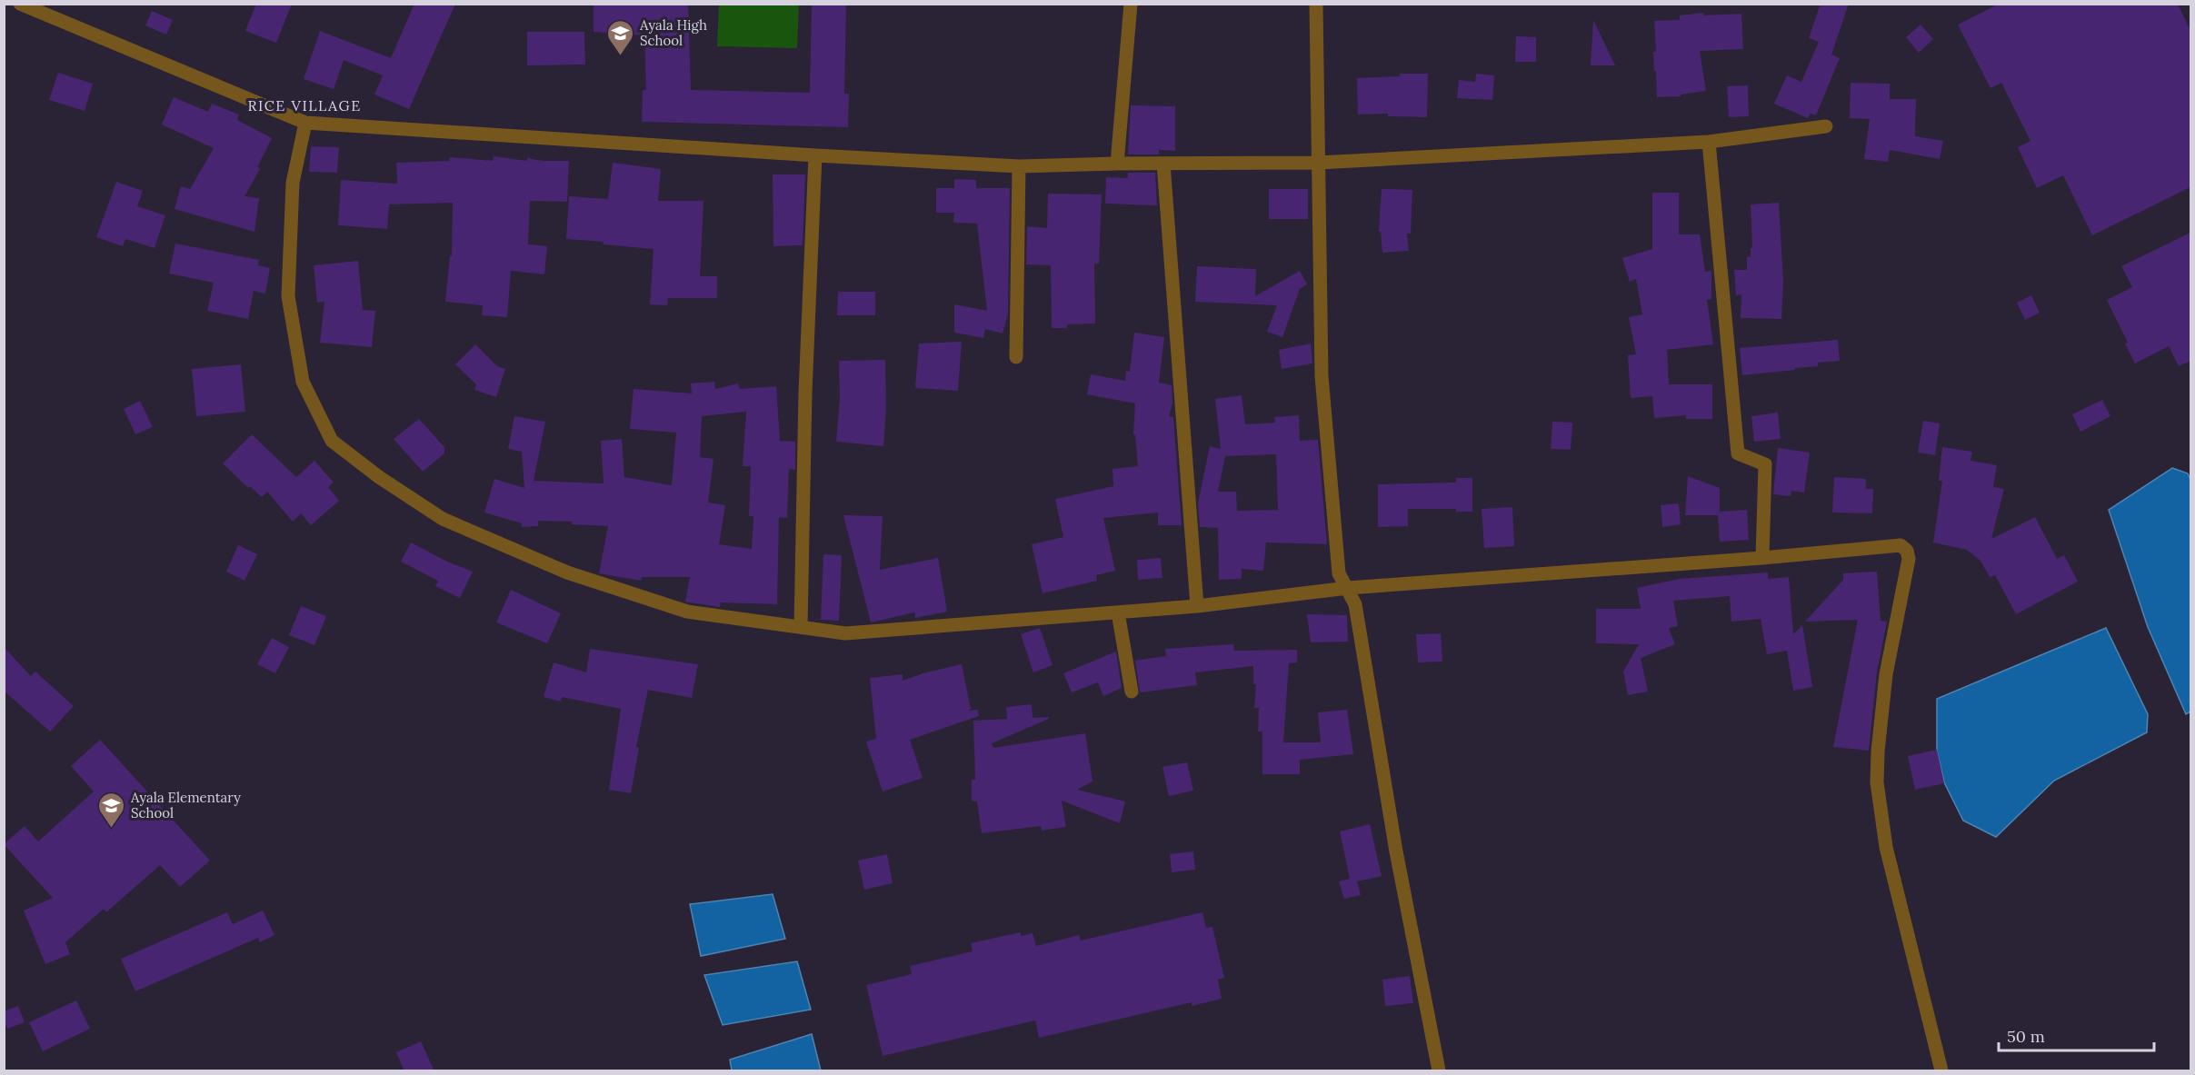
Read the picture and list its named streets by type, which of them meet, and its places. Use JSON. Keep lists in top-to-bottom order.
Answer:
{
  "districts": ["RICE VILLAGE"],
  "places": {
    "school or university": ["Ayala High School", "Ayala Elementary School"]
  },
  "scale_bar": "50 m"
}
